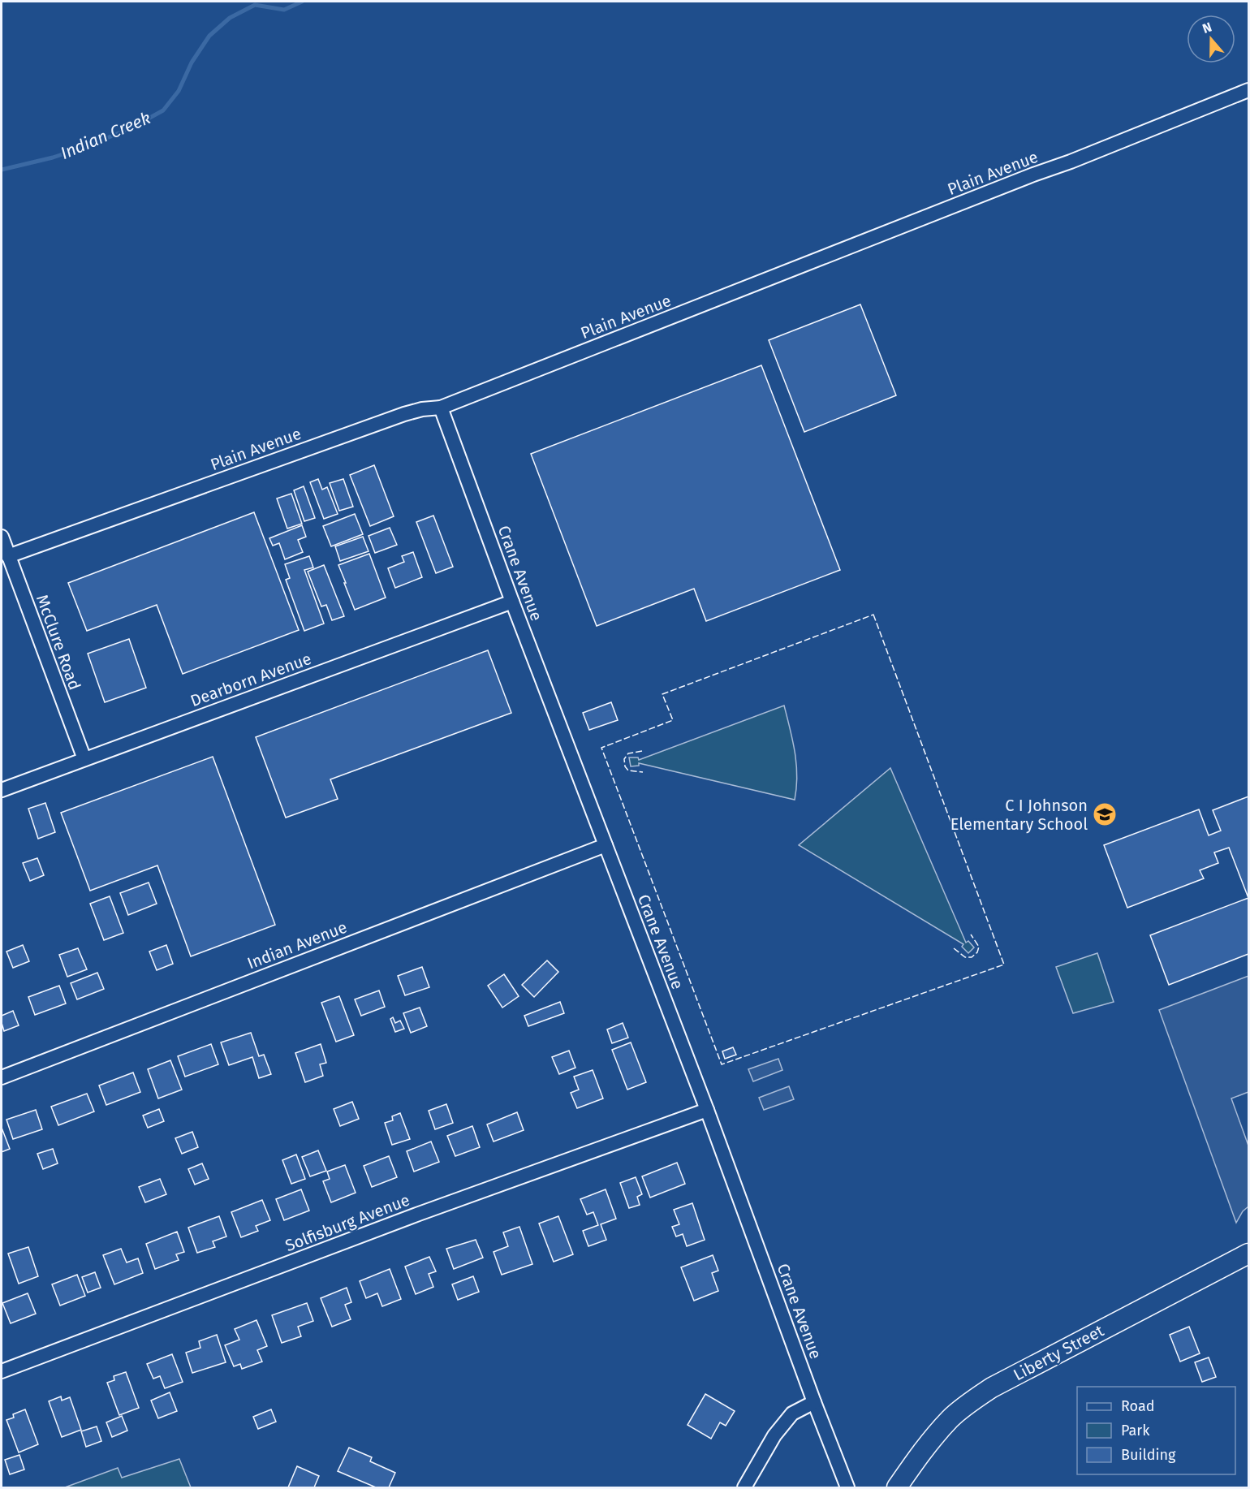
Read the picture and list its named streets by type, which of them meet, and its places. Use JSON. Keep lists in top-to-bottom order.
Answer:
{
  "streets": {
    "street": [
      "Plain Avenue",
      "Crane Avenue",
      "McClure Road",
      "Dearborn Avenue",
      "Indian Avenue",
      "Solfisburg Avenue",
      "Liberty Street"
    ]
  },
  "crossings": [
    ["Plain Avenue", "Crane Avenue"],
    ["Plain Avenue", "McClure Road"],
    ["Crane Avenue", "Dearborn Avenue"],
    ["Crane Avenue", "Indian Avenue"],
    ["Crane Avenue", "Solfisburg Avenue"],
    ["McClure Road", "Dearborn Avenue"]
  ],
  "water": ["Indian Creek"],
  "places": {
    "school or university": ["C I Johnson Elementary School"]
  },
  "legend": ["Road", "Park", "Building"],
  "north": "top"
}
